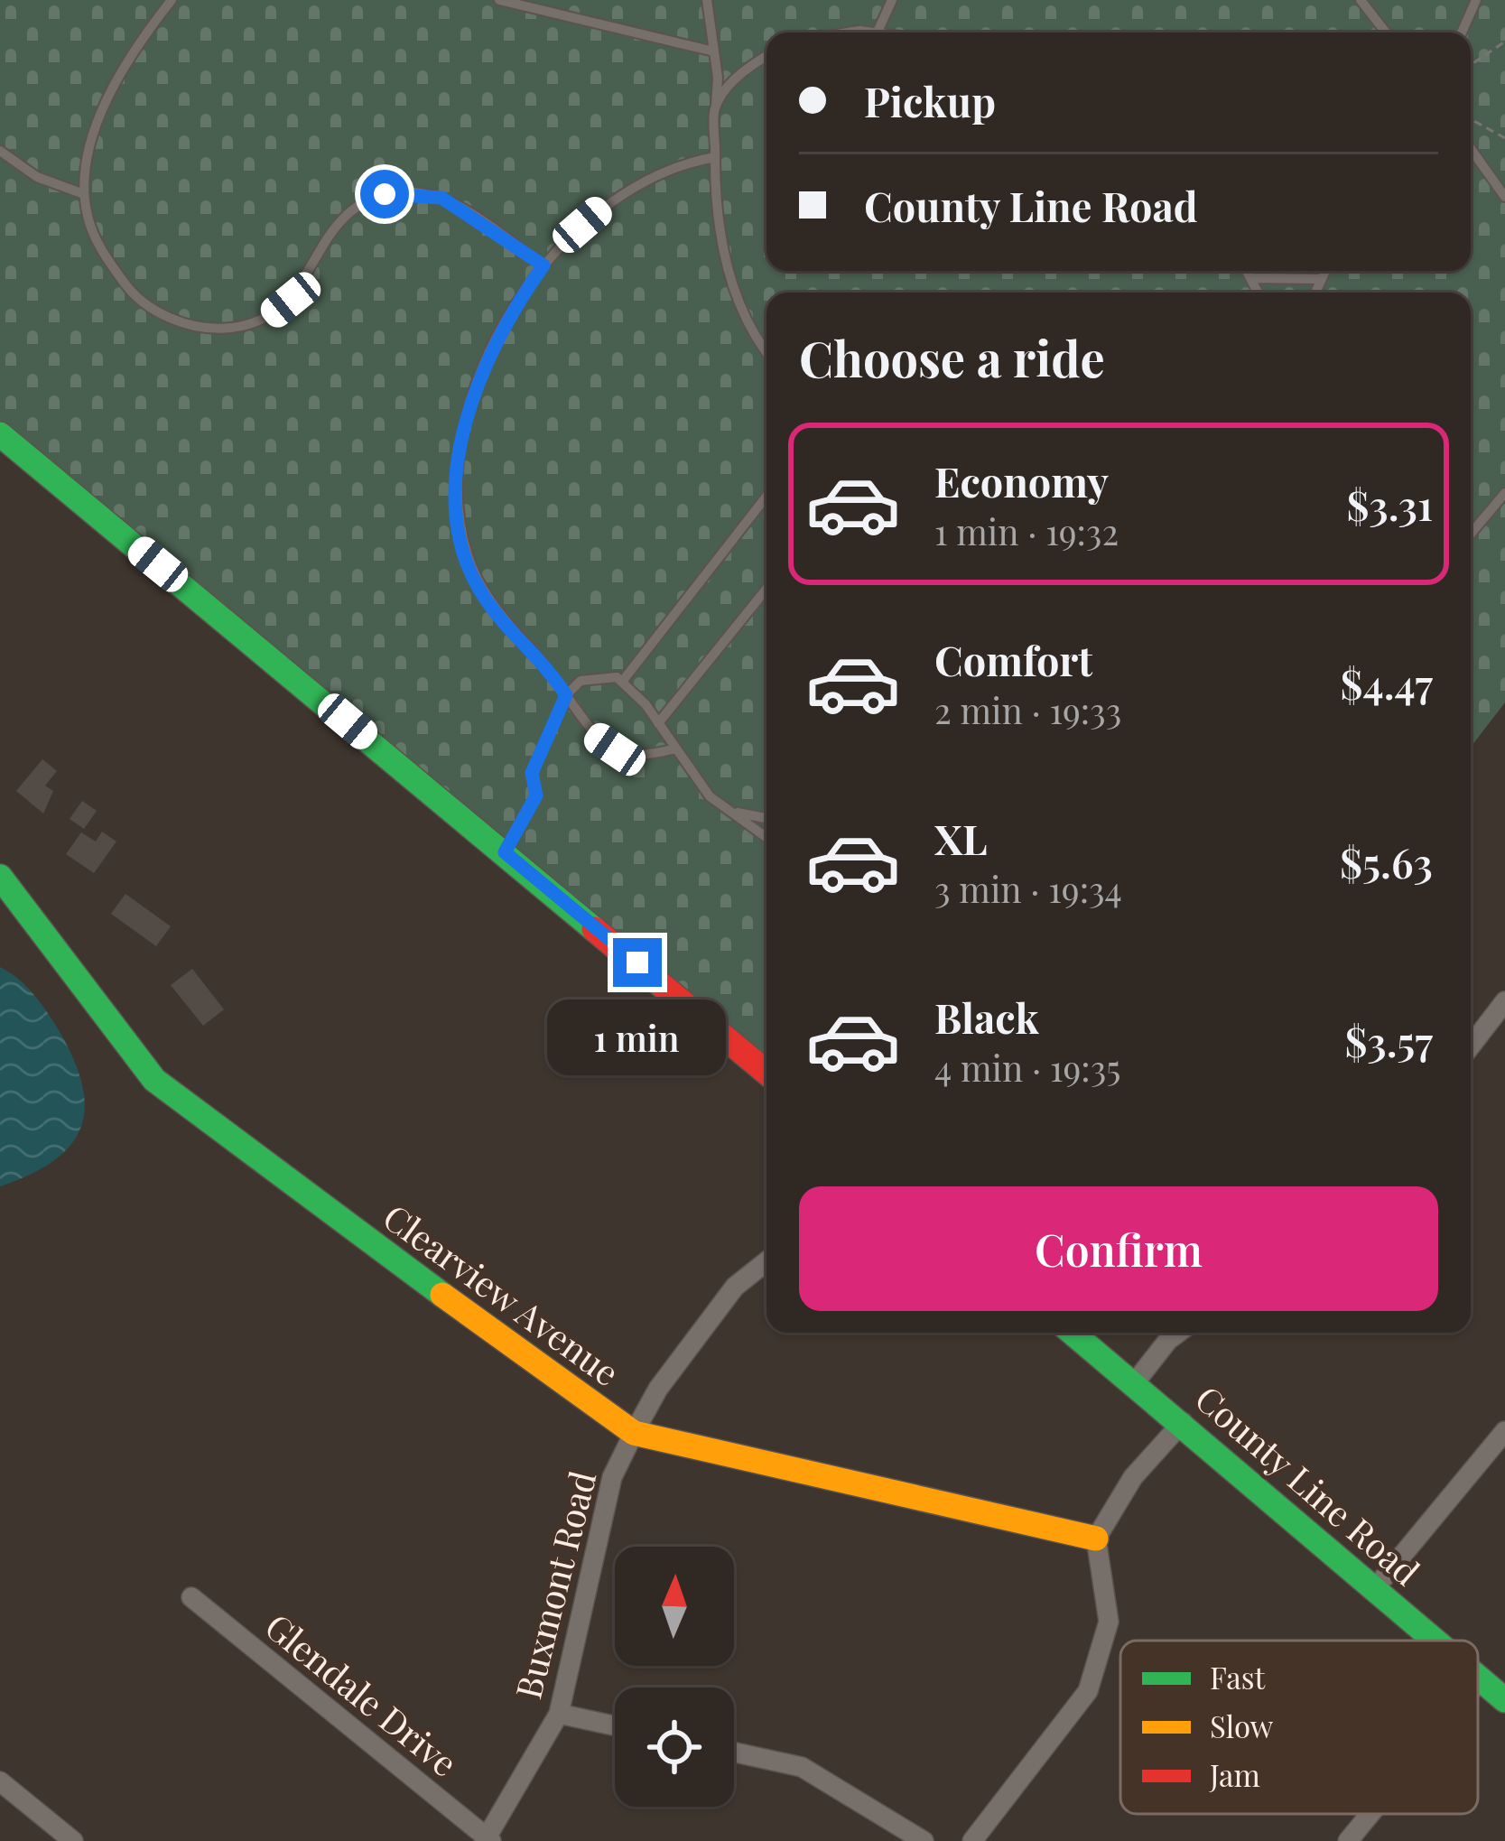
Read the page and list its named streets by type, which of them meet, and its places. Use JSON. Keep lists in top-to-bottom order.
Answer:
{
  "streets": {
    "main road": ["Clearview Avenue", "County Line Road"],
    "street": ["Buxmont Road", "Glendale Drive"]
  },
  "crossings": [
    ["Clearview Avenue", "Buxmont Road"],
    ["Buxmont Road", "Glendale Drive"]
  ],
  "legend": ["Fast", "Slow", "Jam"],
  "north": "top",
  "page": {
    "banner": ["Pickup", "County Line Road"],
    "heading": "Choose a ride",
    "list": [
      {
        "name": "Economy",
        "note": "1 min · 19:32",
        "value": "$3.31"
      },
      {
        "name": "Comfort",
        "note": "2 min · 19:33",
        "value": "$4.47"
      },
      {
        "name": "XL",
        "note": "3 min · 19:34",
        "value": "$5.63"
      },
      {
        "name": "Black",
        "note": "4 min · 19:35",
        "value": "$3.57"
      }
    ],
    "bubble": "1 min",
    "buttons": "Confirm"
  }
}
